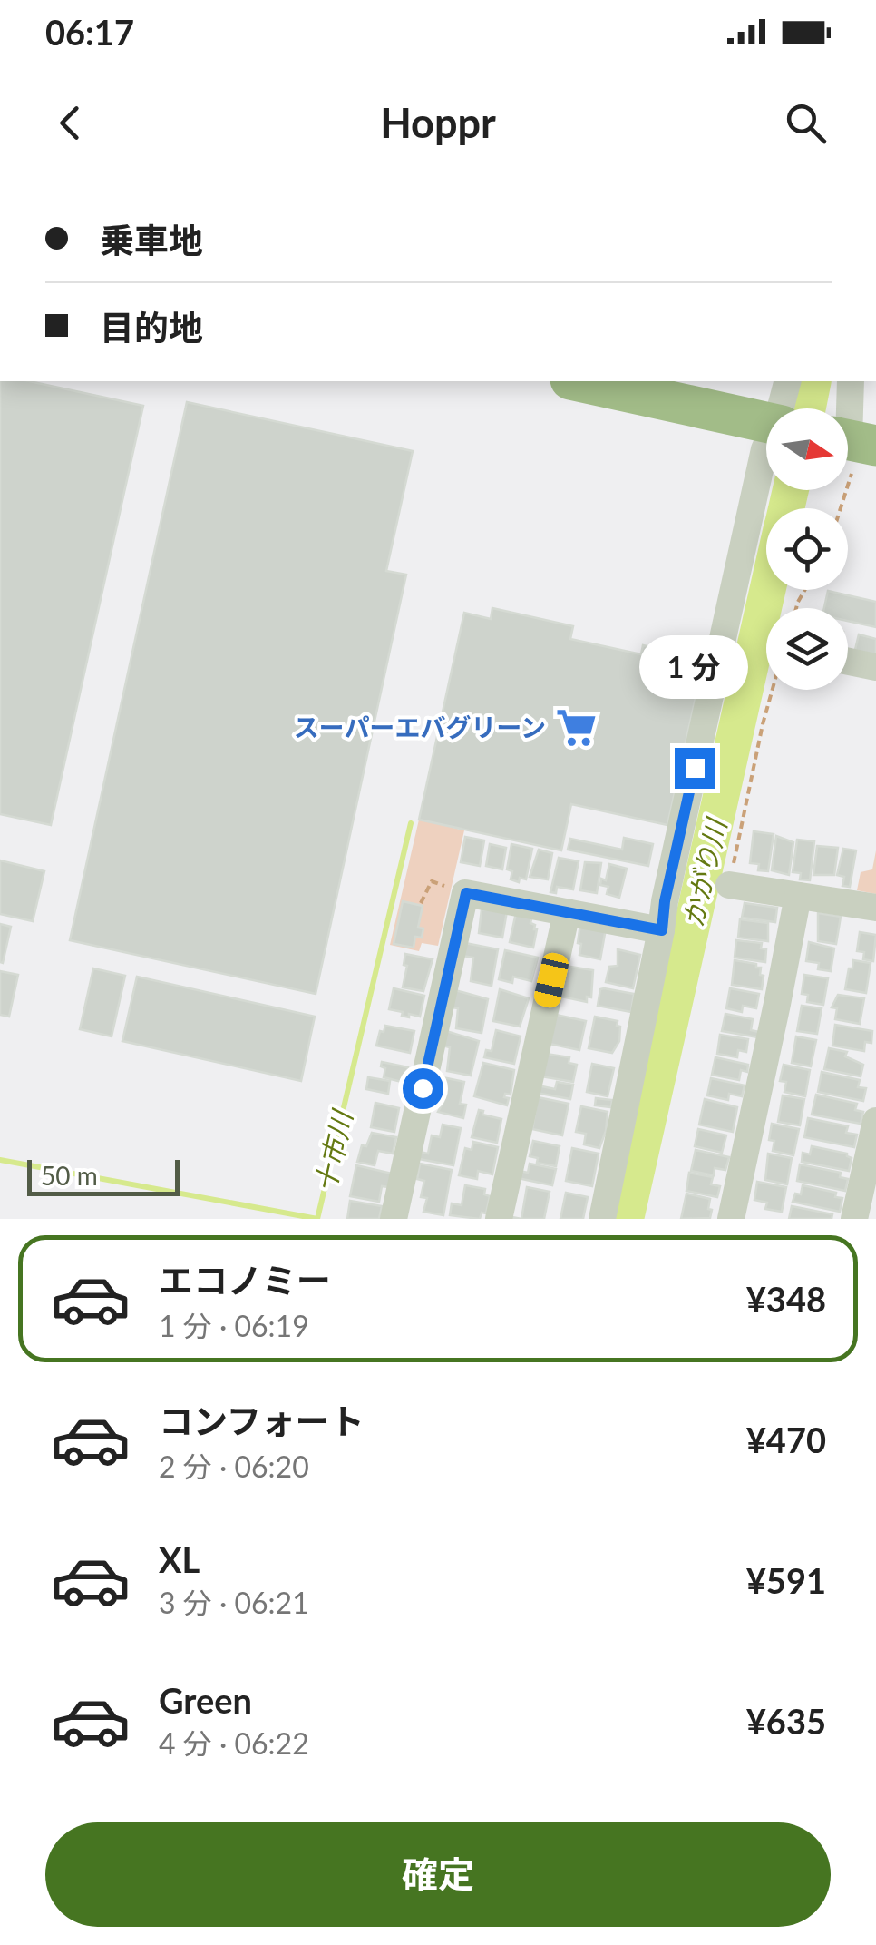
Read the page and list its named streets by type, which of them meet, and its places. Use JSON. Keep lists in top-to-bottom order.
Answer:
{
  "water": ["かがり川", "十市川"],
  "places": {
    "supermarket": ["スーパーエバグリーン"]
  },
  "scale_bar": "50 m",
  "north": "right",
  "page": {
    "status": "06:17",
    "header": "Hoppr",
    "banner": ["乗車地", "目的地"],
    "bubble": "1 分",
    "scale": "50 m",
    "list": [
      {
        "name": "エコノミー",
        "note": "1 分 · 06:19",
        "value": "¥348"
      },
      {
        "name": "コンフォート",
        "note": "2 分 · 06:20",
        "value": "¥470"
      },
      {
        "name": "XL",
        "note": "3 分 · 06:21",
        "value": "¥591"
      },
      {
        "name": "Green",
        "note": "4 分 · 06:22",
        "value": "¥635"
      }
    ],
    "buttons": "確定"
  }
}
